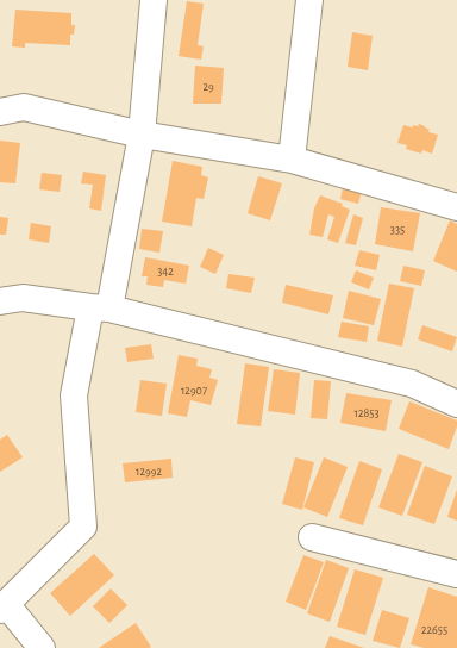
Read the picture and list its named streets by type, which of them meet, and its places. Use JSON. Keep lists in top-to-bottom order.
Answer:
{
  "house_numbers": [
    "29",
    "335",
    "342",
    "12907",
    "12853",
    "12992",
    "22655"
  ]
}
